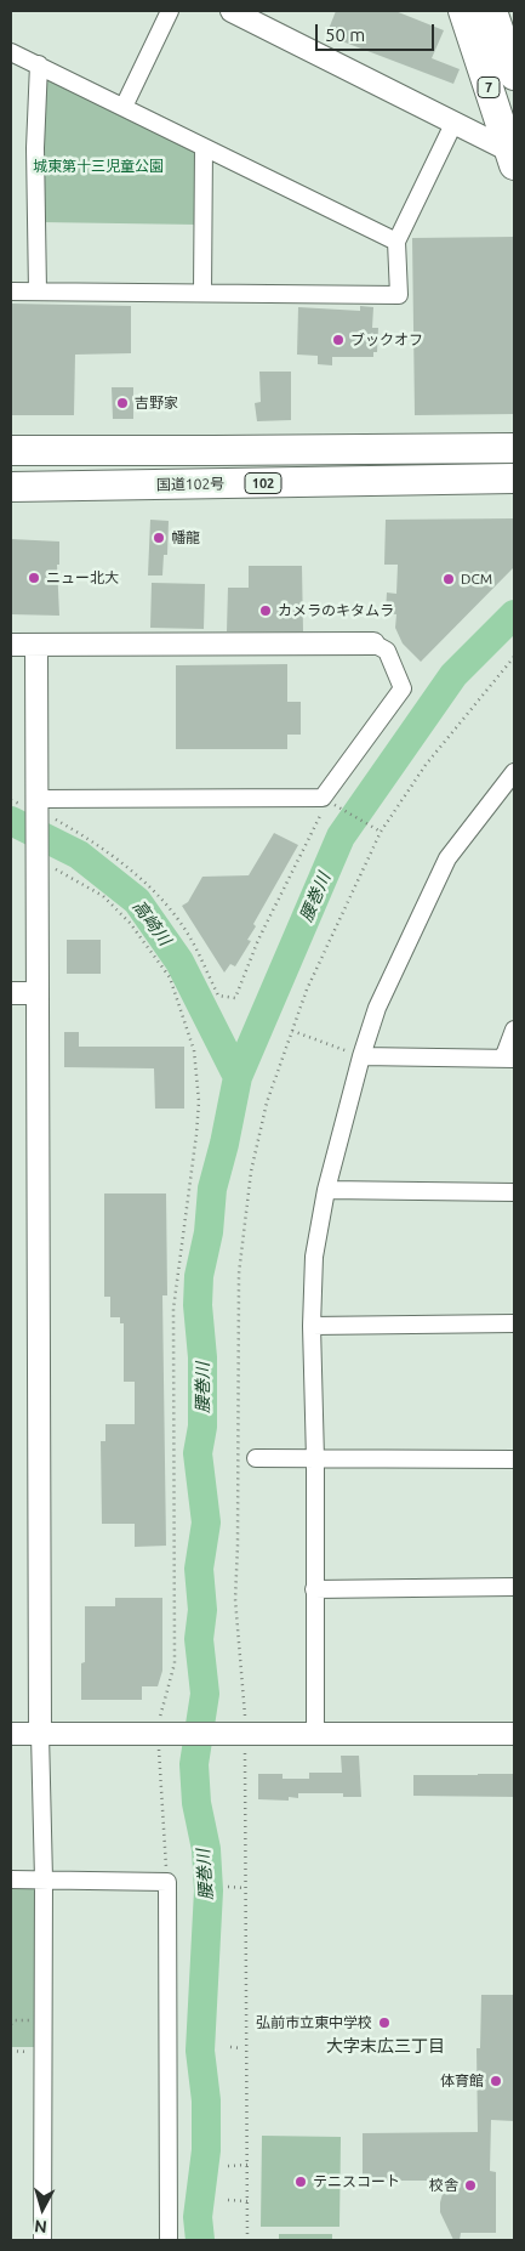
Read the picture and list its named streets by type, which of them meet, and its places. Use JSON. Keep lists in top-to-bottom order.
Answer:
{
  "streets": {
    "highway": ["7", "102", "国道102号"]
  },
  "districts": ["大字末広三丁目"],
  "water": ["腰巻川", "高崎川"],
  "parks": ["城東第十三児童公園"],
  "places": [
    "ブックオフ",
    "吉野家",
    "幡龍",
    "ニュー北大",
    "DCM",
    "カメラのキタムラ",
    "弘前市立東中学校",
    "体育館",
    "テニスコート",
    "校舎"
  ],
  "scale_bar": "50 m",
  "north": "bottom"
}
